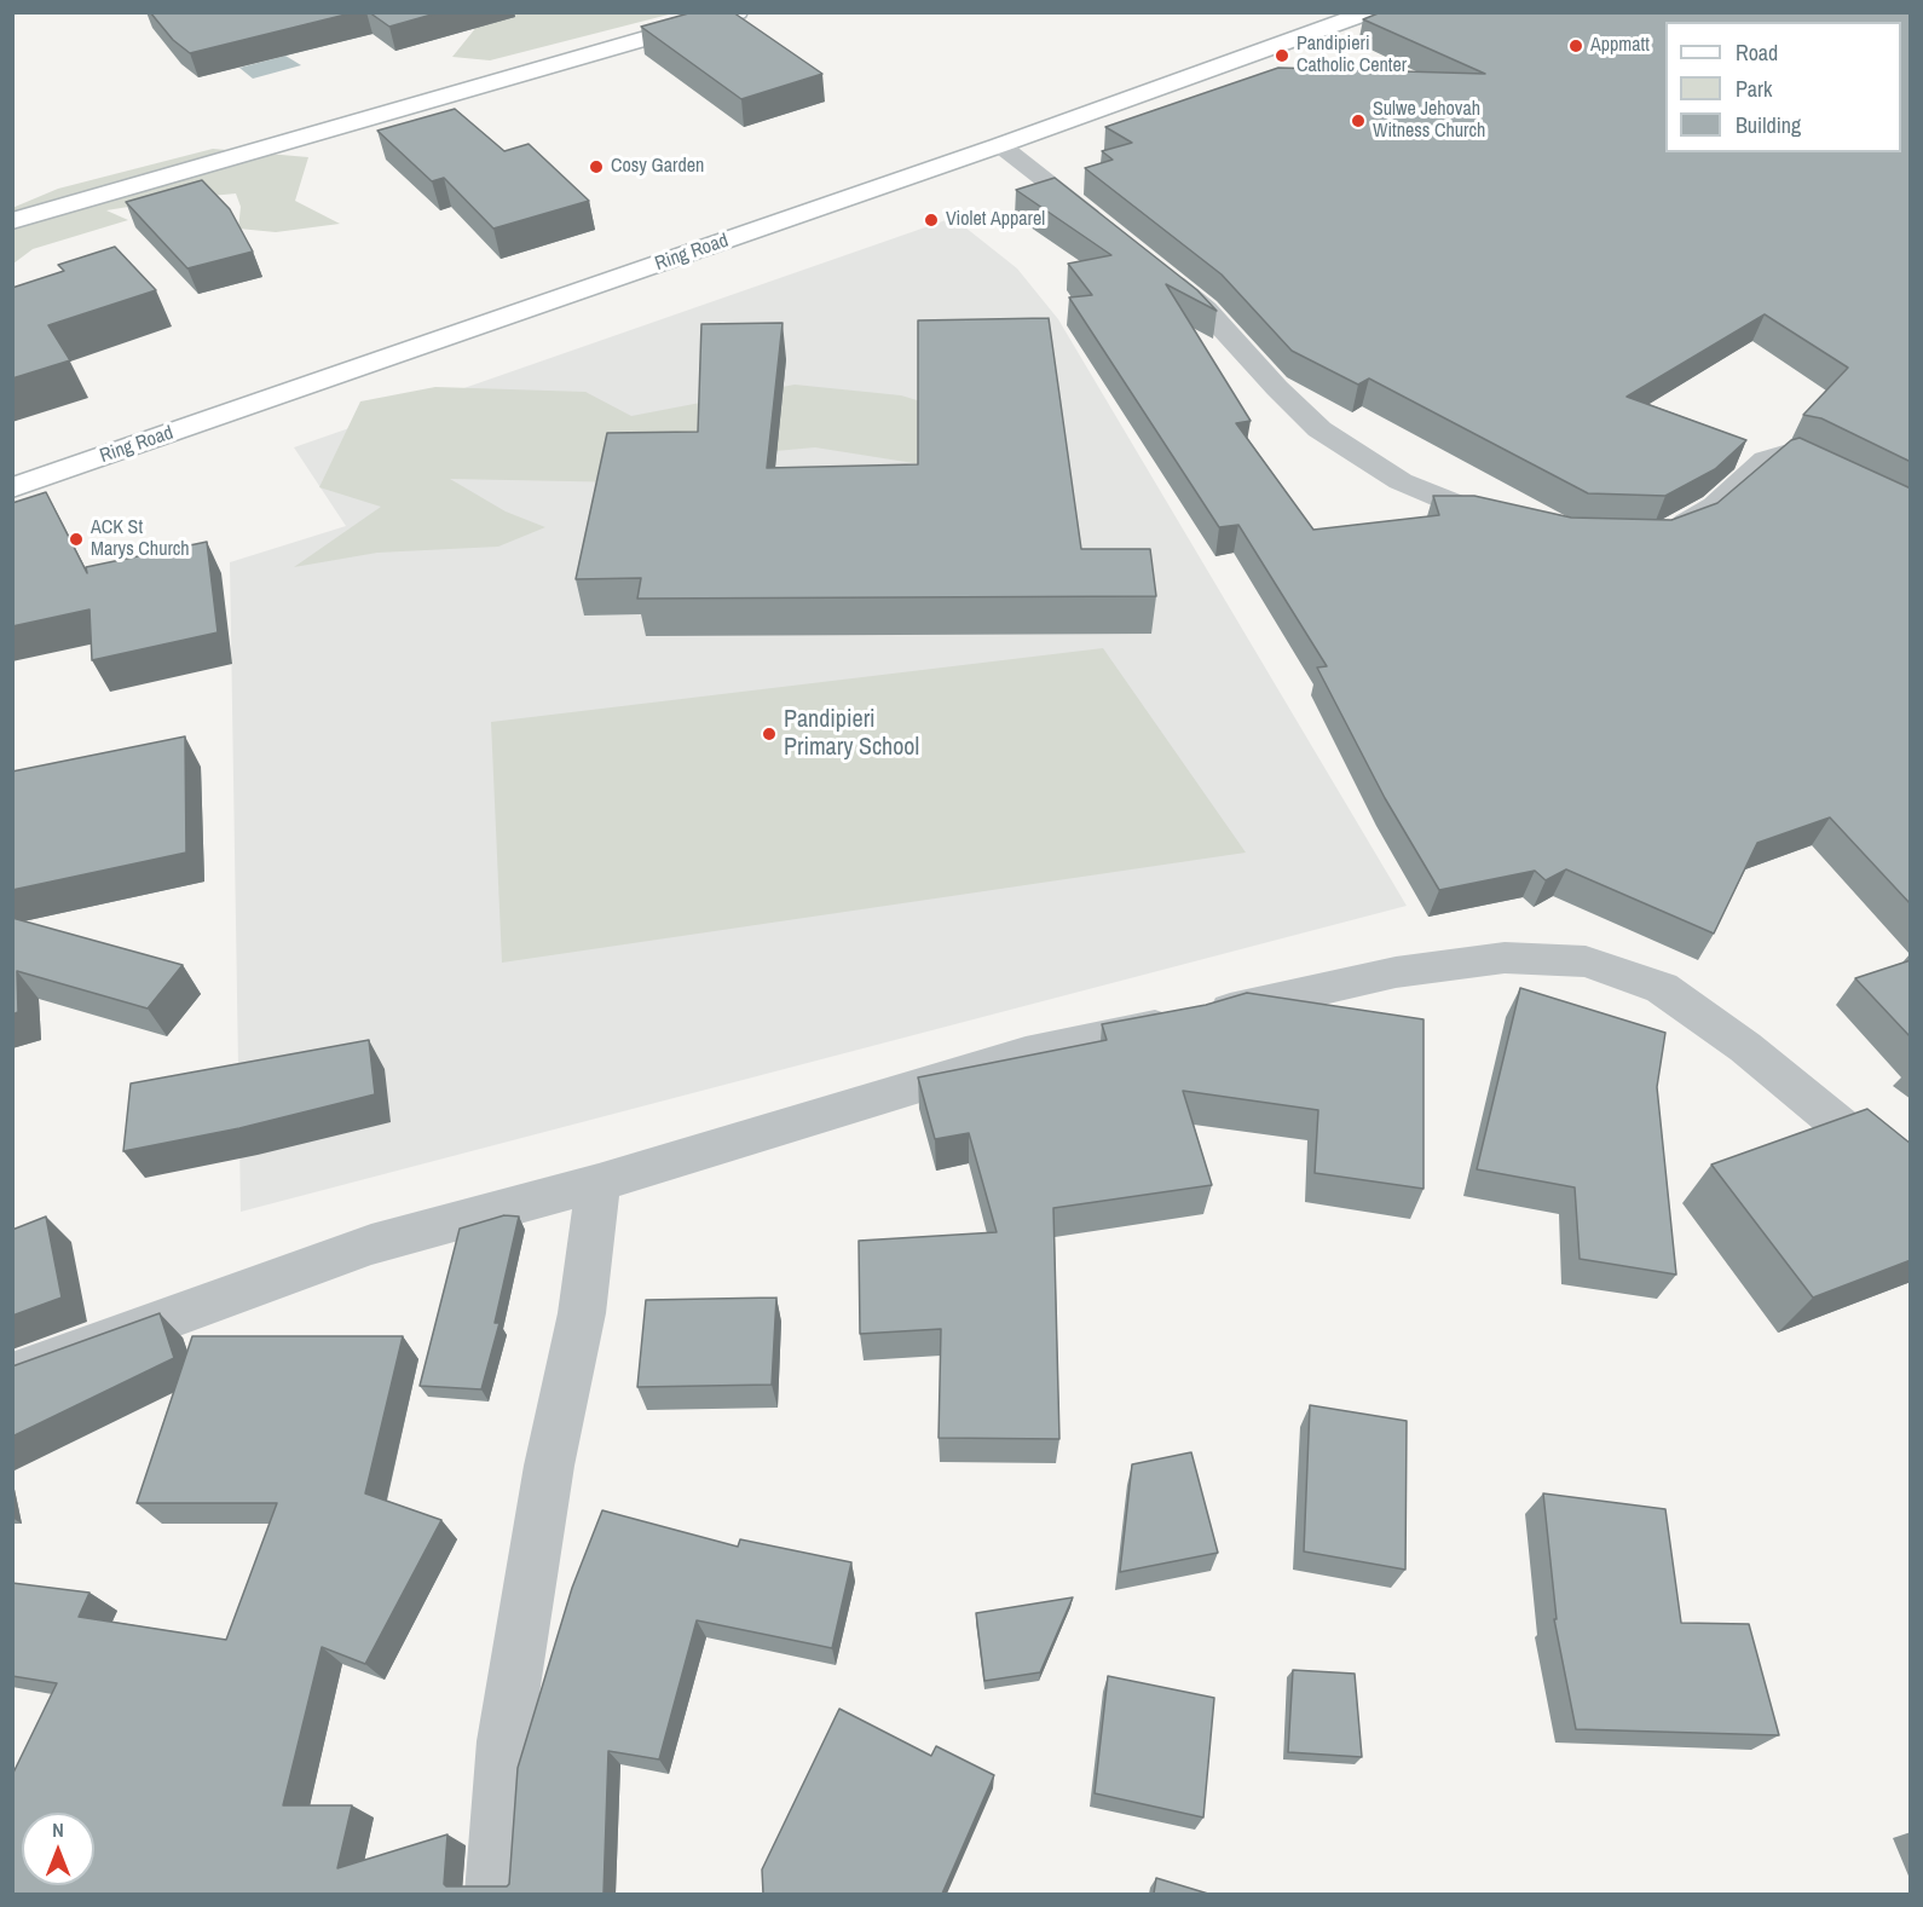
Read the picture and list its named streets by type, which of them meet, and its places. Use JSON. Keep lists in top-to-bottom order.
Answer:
{
  "streets": {
    "main road": ["Ring Road"]
  },
  "places": [
    "Appmatt",
    "Pandipieri Catholic Center",
    "Sulwe Jehovah Witness Church",
    "Cosy Garden",
    "Violet Apparel",
    "ACK St Marys Church",
    "Pandipieri Primary School"
  ],
  "legend": ["Road", "Park", "Building"],
  "north": "top"
}
